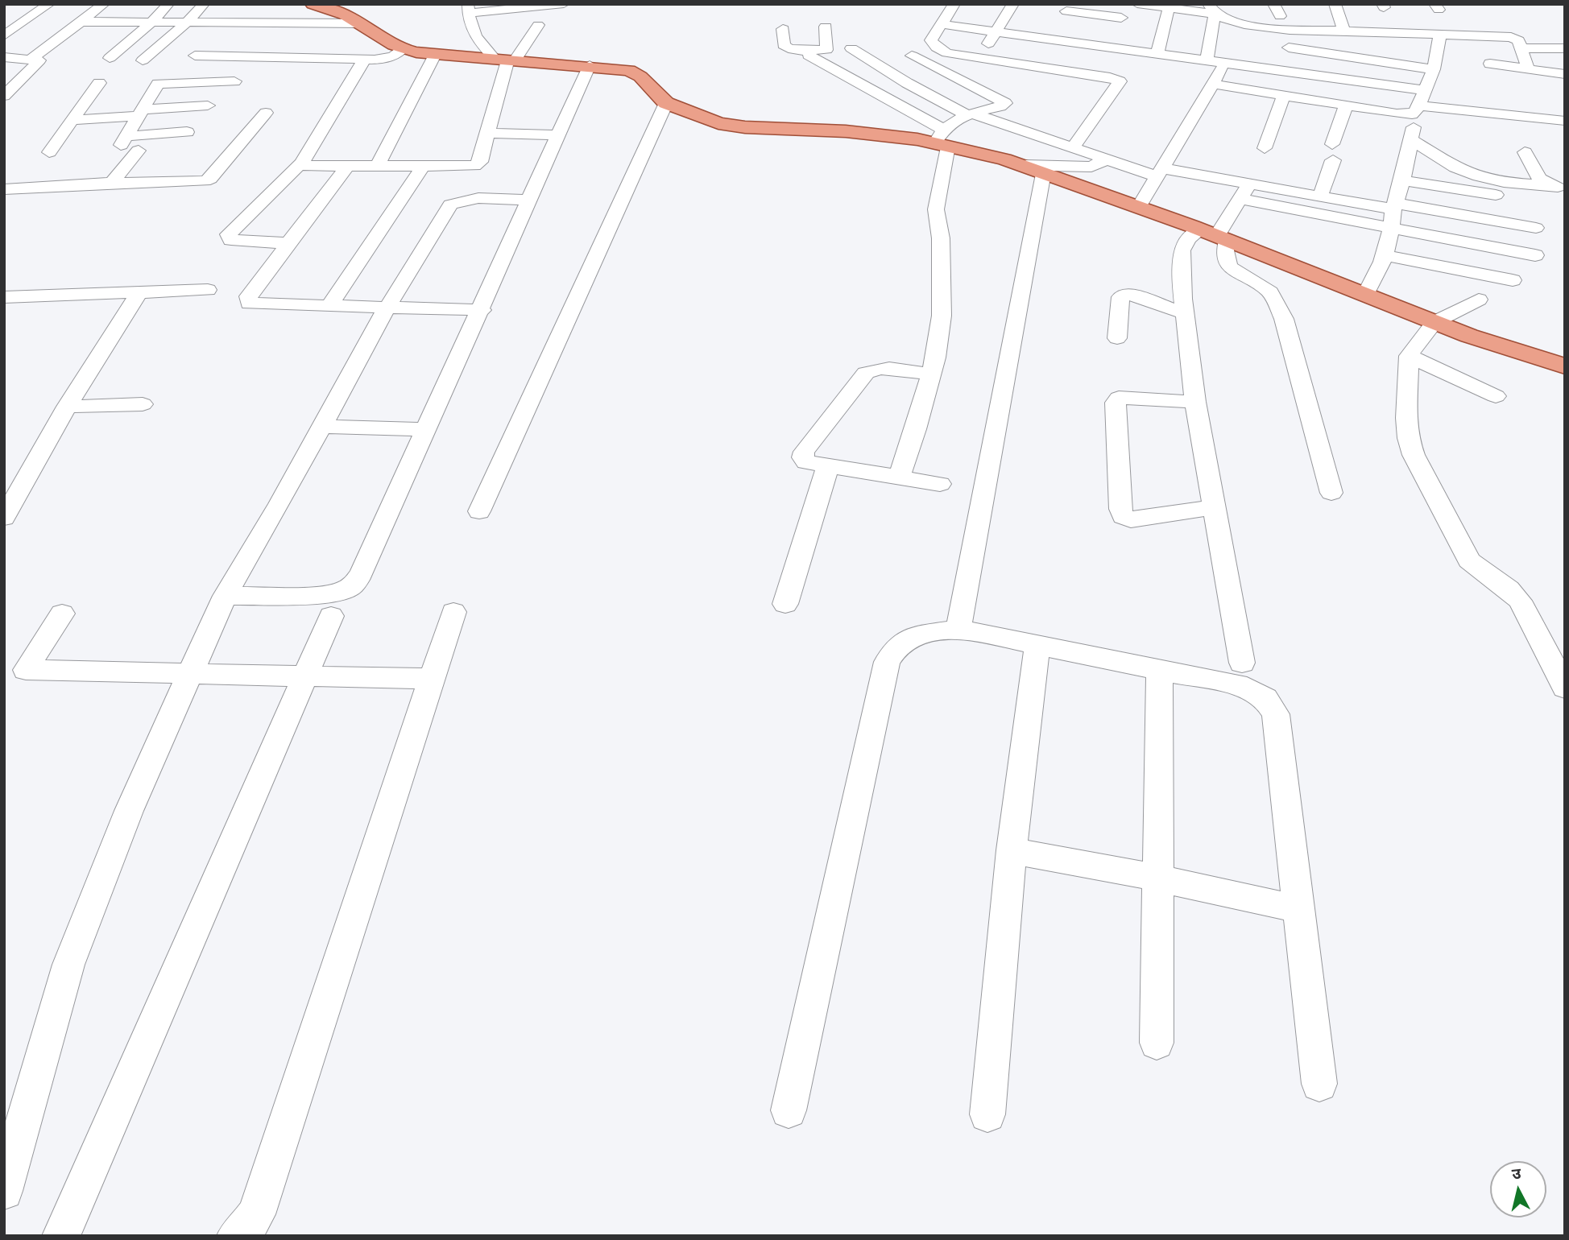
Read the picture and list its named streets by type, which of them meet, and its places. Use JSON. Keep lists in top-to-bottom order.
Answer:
{
  "north": "top"
}
